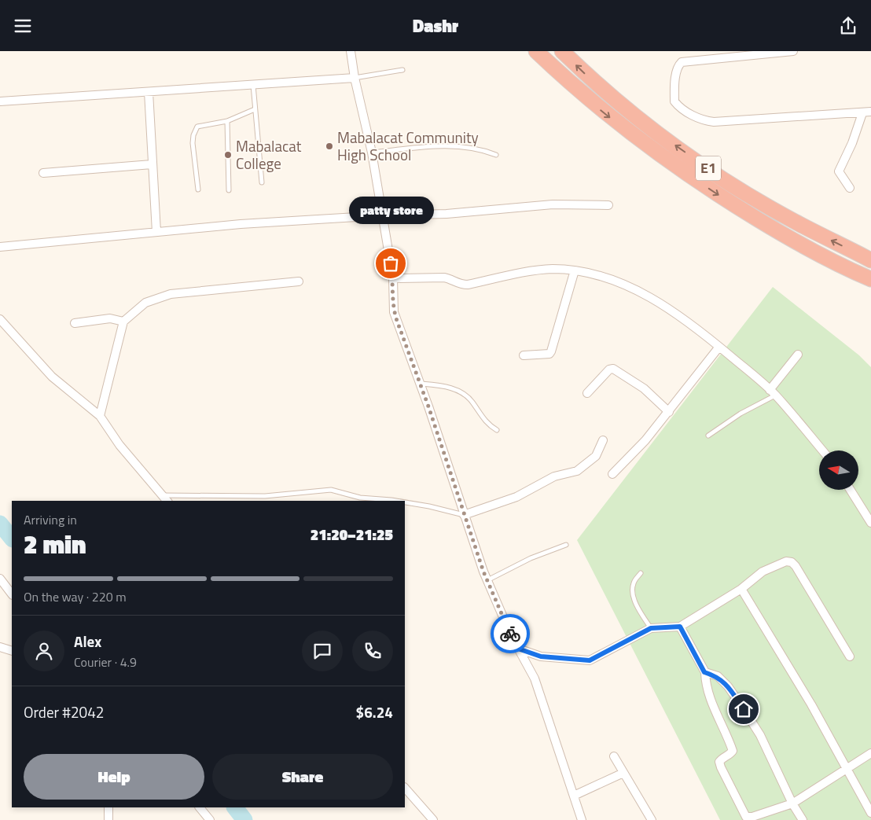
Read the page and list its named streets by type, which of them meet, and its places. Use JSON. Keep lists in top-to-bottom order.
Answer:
{
  "streets": {
    "highway": ["E1"]
  },
  "places": ["Mabalacat Community High School", "Mabalacat College", "patty store"],
  "north": "left",
  "page": {
    "header": "Dashr",
    "bubble": "patty store",
    "heading": ["2 min", "Arriving in", "21:20–21:25"],
    "panel": [
      "Alex",
      "Courier · 4.9",
      "Order #2042",
      "$6.24"
    ],
    "bar": "On the way · 220 m",
    "buttons": ["Help", "Share"]
  }
}
